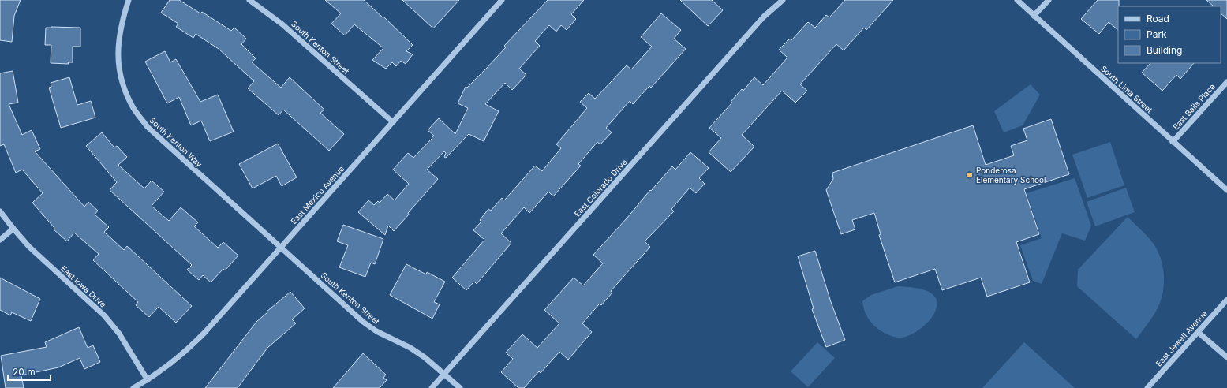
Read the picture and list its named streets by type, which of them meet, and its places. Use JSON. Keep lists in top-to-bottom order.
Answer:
{
  "streets": {
    "street": [
      "South Kenton Street",
      "South Lima Street",
      "East Bails Place",
      "South Kenton Way",
      "East Colorado Drive",
      "East Mexico Avenue",
      "East Iowa Drive",
      "East Jewell Avenue"
    ]
  },
  "crossings": [
    ["South Kenton Street", "South Kenton Way"],
    ["South Kenton Street", "East Colorado Drive"],
    ["South Kenton Street", "East Mexico Avenue"],
    ["South Lima Street", "East Bails Place"],
    ["South Kenton Way", "East Mexico Avenue"],
    ["East Mexico Avenue", "East Iowa Drive"]
  ],
  "places": ["Ponderosa Elementary School"],
  "legend": ["Road", "Park", "Building"],
  "scale_bar": "20 m"
}
